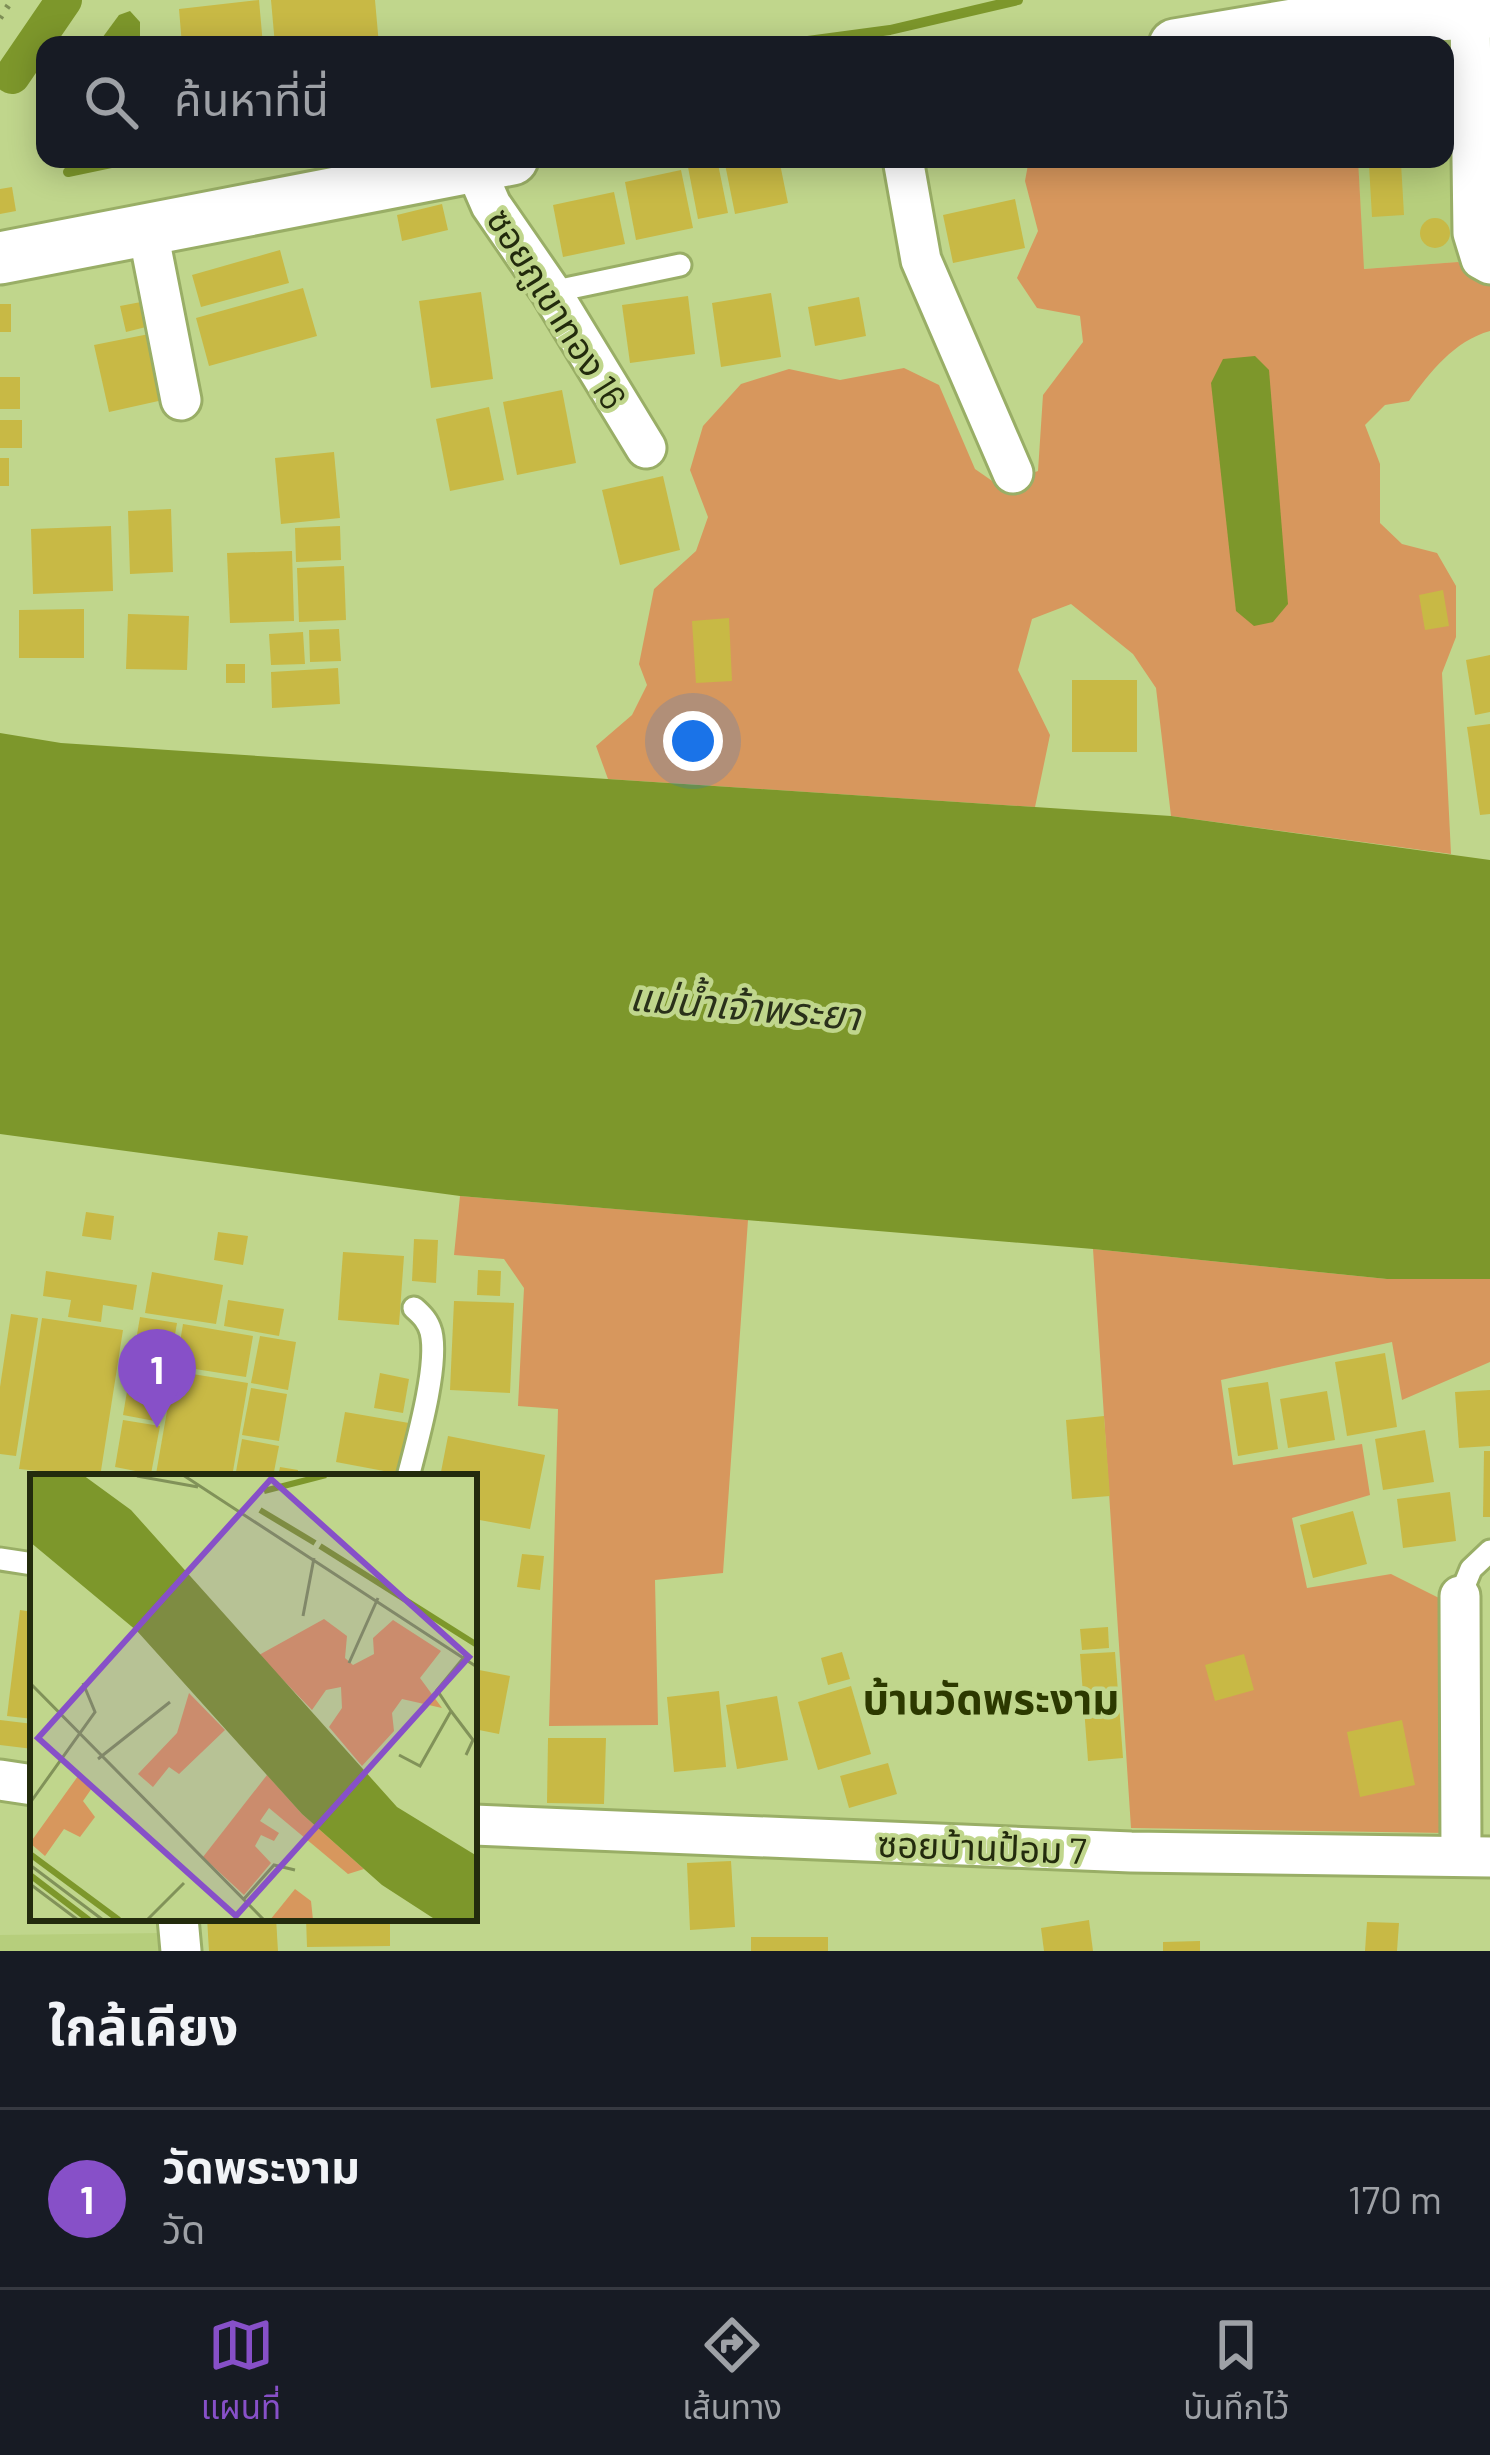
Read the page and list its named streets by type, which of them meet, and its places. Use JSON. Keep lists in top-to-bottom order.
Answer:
{
  "streets": {
    "street": ["ซอยภูเขาทอง 16", "ซอยบ้านป้อม 7"]
  },
  "districts": ["บ้านวัดพระงาม"],
  "water": ["แม่น้ำเจ้าพระยา"],
  "page": {
    "search": "ค้นหาที่นี่",
    "pins": "1",
    "heading": "ใกล้เคียง",
    "list": [
      {
        "mark": "1",
        "name": "วัดพระงาม",
        "note": "วัด",
        "value": "170 m"
      }
    ],
    "nav": ["แผนที่", "เส้นทาง", "บันทึกไว้"]
  }
}
